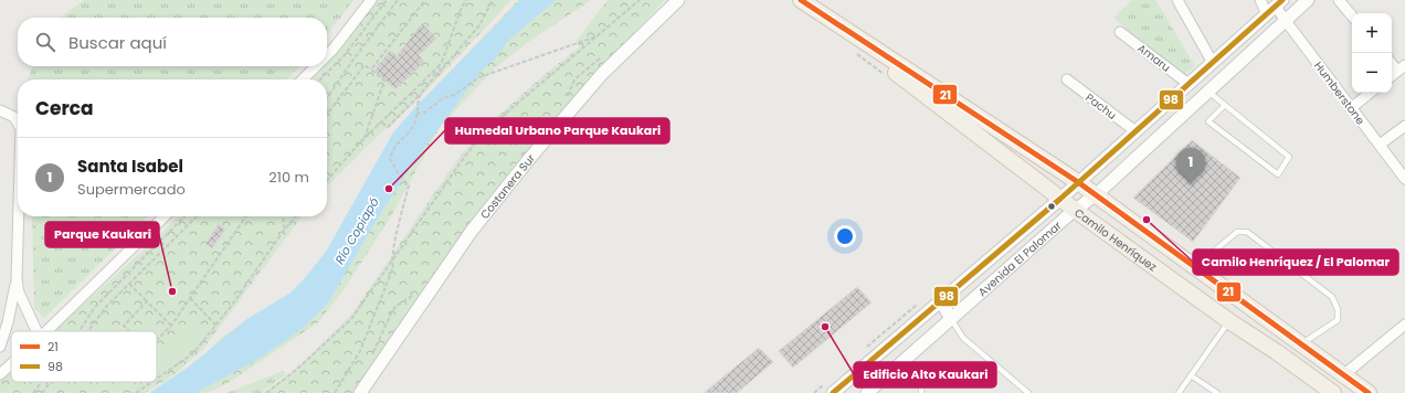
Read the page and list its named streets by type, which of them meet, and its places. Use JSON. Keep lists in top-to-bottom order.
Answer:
{
  "streets": {
    "main road": ["Camilo Henríquez"],
    "street": [
      "Amaru",
      "Humberstone",
      "Pachu",
      "Costanera Sur",
      "Avenida El Palomar"
    ]
  },
  "crossings": [
    ["Amaru", "Avenida El Palomar"],
    ["Humberstone", "Avenida El Palomar"],
    ["Pachu", "Avenida El Palomar"],
    ["Camilo Henríquez", "Avenida El Palomar"]
  ],
  "water": ["Río Copiapó"],
  "places": [
    "Humedal Urbano Parque Kaukari",
    "Camilo Henríquez / El Palomar",
    "Parque Kaukari",
    "Edificio Alto Kaukari"
  ],
  "lines": ["transit line 21", "transit line 98"],
  "legend": ["21", "98"],
  "page": {
    "map_buttons": ["+", "−"],
    "search": "Buscar aquí",
    "heading": "Cerca",
    "list": [
      {
        "mark": "1",
        "name": "Santa Isabel",
        "note": "Supermercado",
        "value": "210 m"
      }
    ],
    "pins": "1"
  }
}
